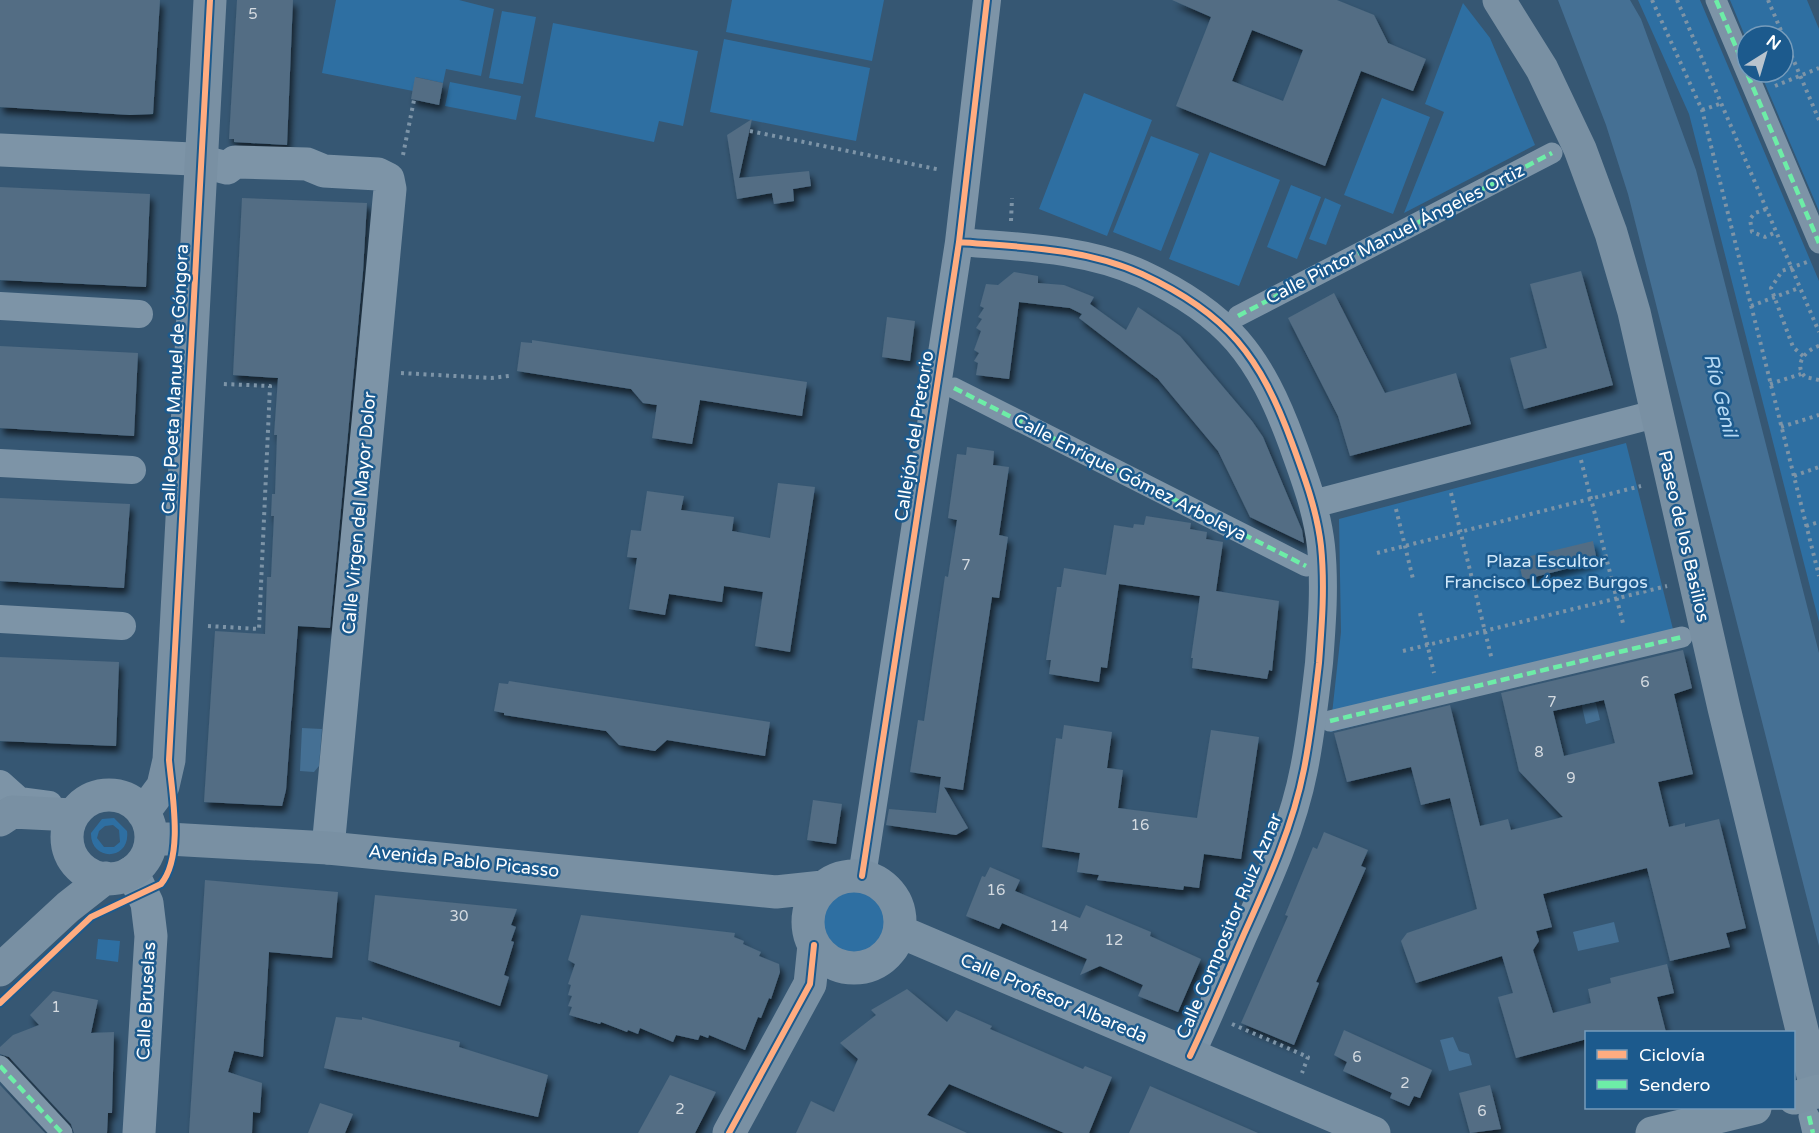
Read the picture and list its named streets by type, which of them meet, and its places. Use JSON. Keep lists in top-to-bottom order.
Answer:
{
  "streets": {
    "main road": [
      "Calle Poeta Manuel de Góngora",
      "Paseo de los Basilios",
      "Avenida Pablo Picasso",
      "Calle Profesor Albareda"
    ],
    "street": [
      "Calle Pintor Manuel Ángeles Ortiz",
      "Callejón del Pretorio",
      "Calle Enrique Gómez Arboleya",
      "Calle Virgen del Mayor Dolor",
      "Calle Compositor Ruiz Aznar",
      "Calle Bruselas"
    ]
  },
  "crossings": [
    ["Calle Poeta Manuel de Góngora", "Avenida Pablo Picasso"],
    ["Calle Poeta Manuel de Góngora", "Calle Bruselas"],
    ["Callejón del Pretorio", "Avenida Pablo Picasso"],
    ["Callejón del Pretorio", "Calle Compositor Ruiz Aznar"],
    ["Callejón del Pretorio", "Calle Profesor Albareda"],
    ["Calle Virgen del Mayor Dolor", "Avenida Pablo Picasso"],
    ["Avenida Pablo Picasso", "Calle Profesor Albareda"],
    ["Avenida Pablo Picasso", "Calle Bruselas"],
    ["Calle Compositor Ruiz Aznar", "Calle Profesor Albareda"]
  ],
  "water": ["Río Genil"],
  "parks": ["Plaza Escultor Francisco López Burgos"],
  "house_numbers": [
    "5",
    "7",
    "6",
    "7",
    "8",
    "9",
    "16",
    "16",
    "30",
    "14",
    "12",
    "1",
    "6",
    "2",
    "2",
    "6"
  ],
  "legend": ["Ciclovía", "Sendero"],
  "north": "top right"
}
